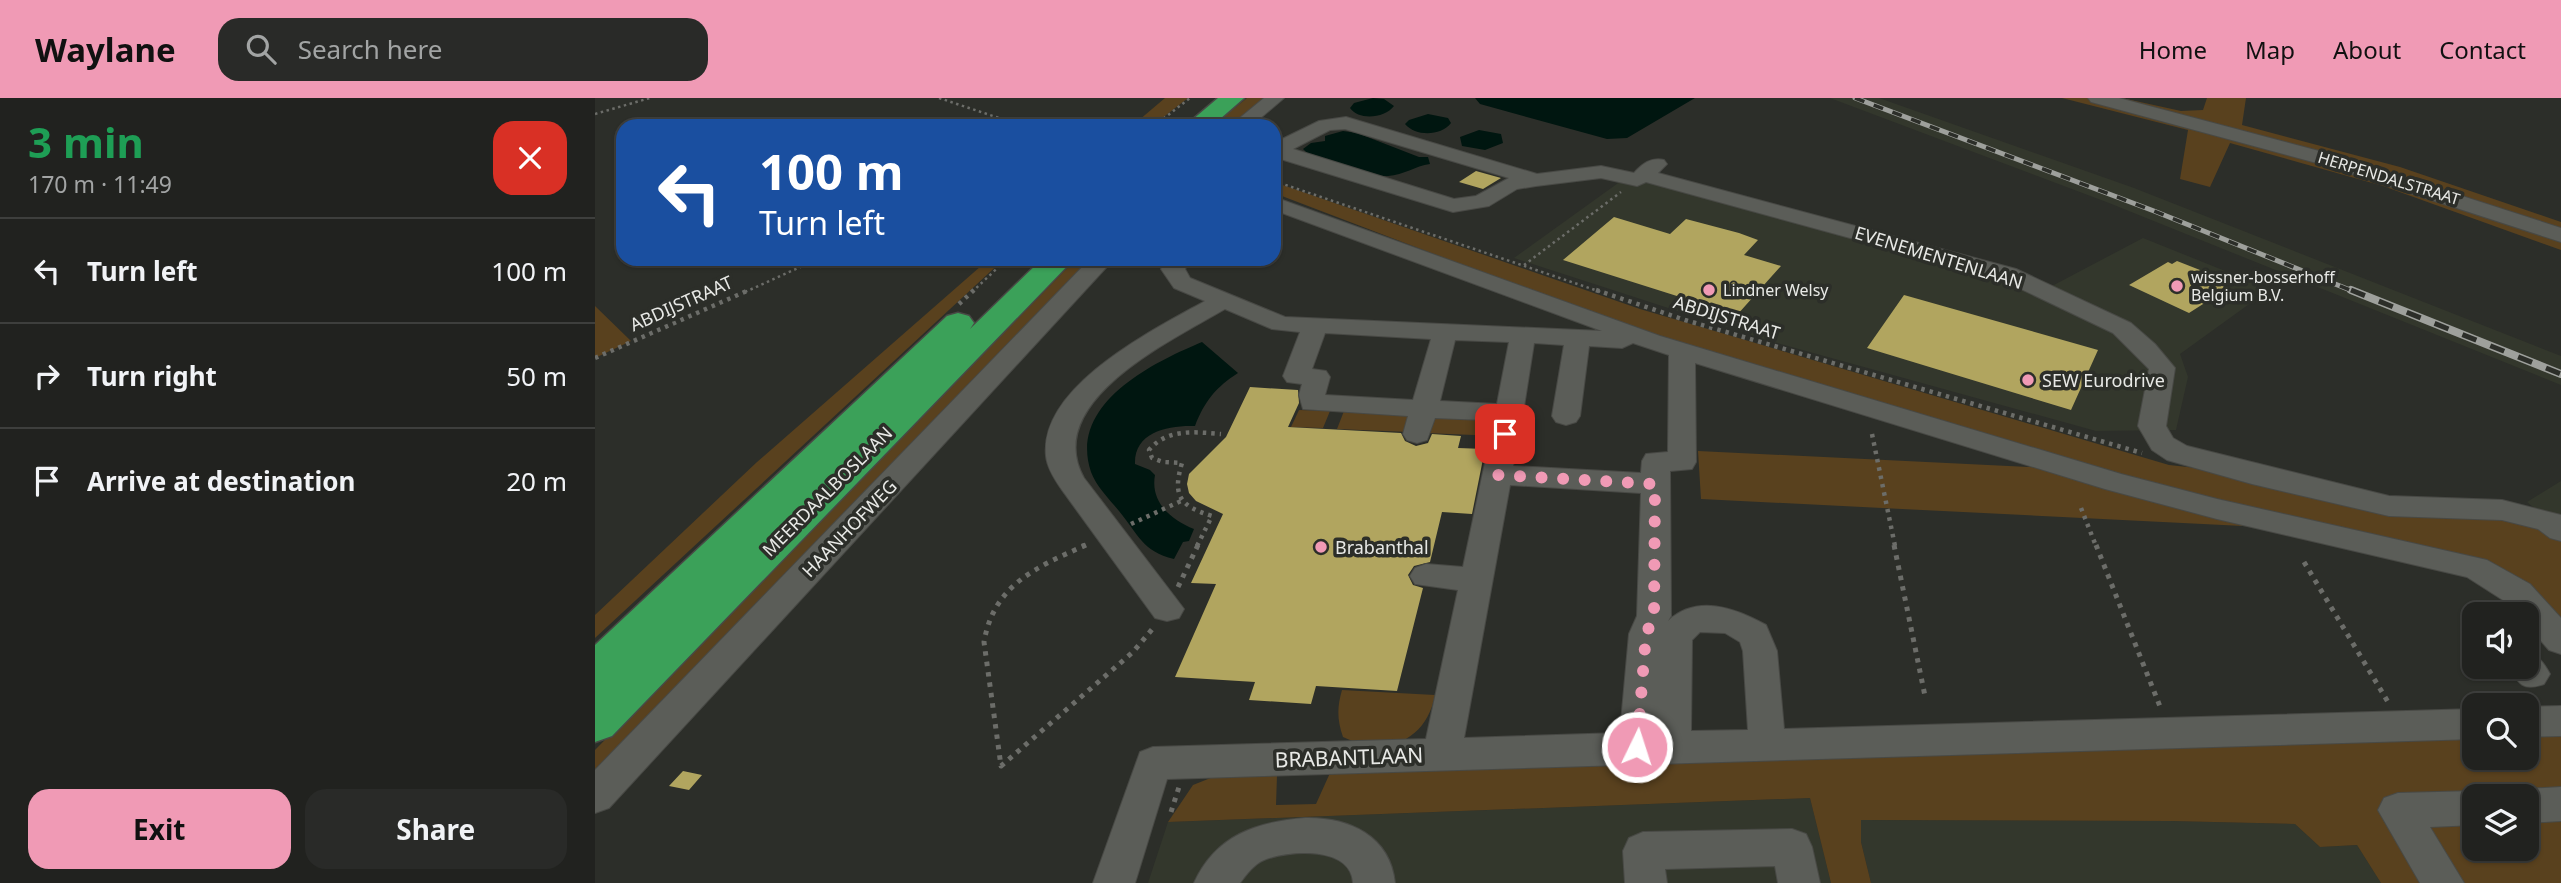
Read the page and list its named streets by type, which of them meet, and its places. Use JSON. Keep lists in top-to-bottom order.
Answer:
{
  "streets": {
    "highway": ["MEERDAALBOSLAAN"],
    "street": [
      "HERPENDALSTRAAT",
      "EVENEMENTENLAAN",
      "HAANHOFWEG",
      "BRABANTLAAN"
    ],
    "path": ["ABDIJSTRAAT"]
  },
  "crossings": [
    ["EVENEMENTENLAAN", "ABDIJSTRAAT"]
  ],
  "places": [
    "wissner-bosserhoff Belgium B.V.",
    "Lindner Welsy",
    "SEW Eurodrive",
    "Brabanthal"
  ],
  "page": {
    "header": "Waylane",
    "search": "Search here",
    "nav": [
      "Home",
      "Map",
      "About",
      "Contact"
    ],
    "heading": ["3 min", "170 m · 11:49"],
    "turn": ["100 m", "Turn left"],
    "list": [
      {
        "name": "Turn left",
        "value": "100 m"
      },
      {
        "name": "Turn right",
        "value": "50 m"
      },
      {
        "name": "Arrive at destination",
        "value": "20 m"
      }
    ],
    "buttons": ["Exit", "Share"]
  }
}
